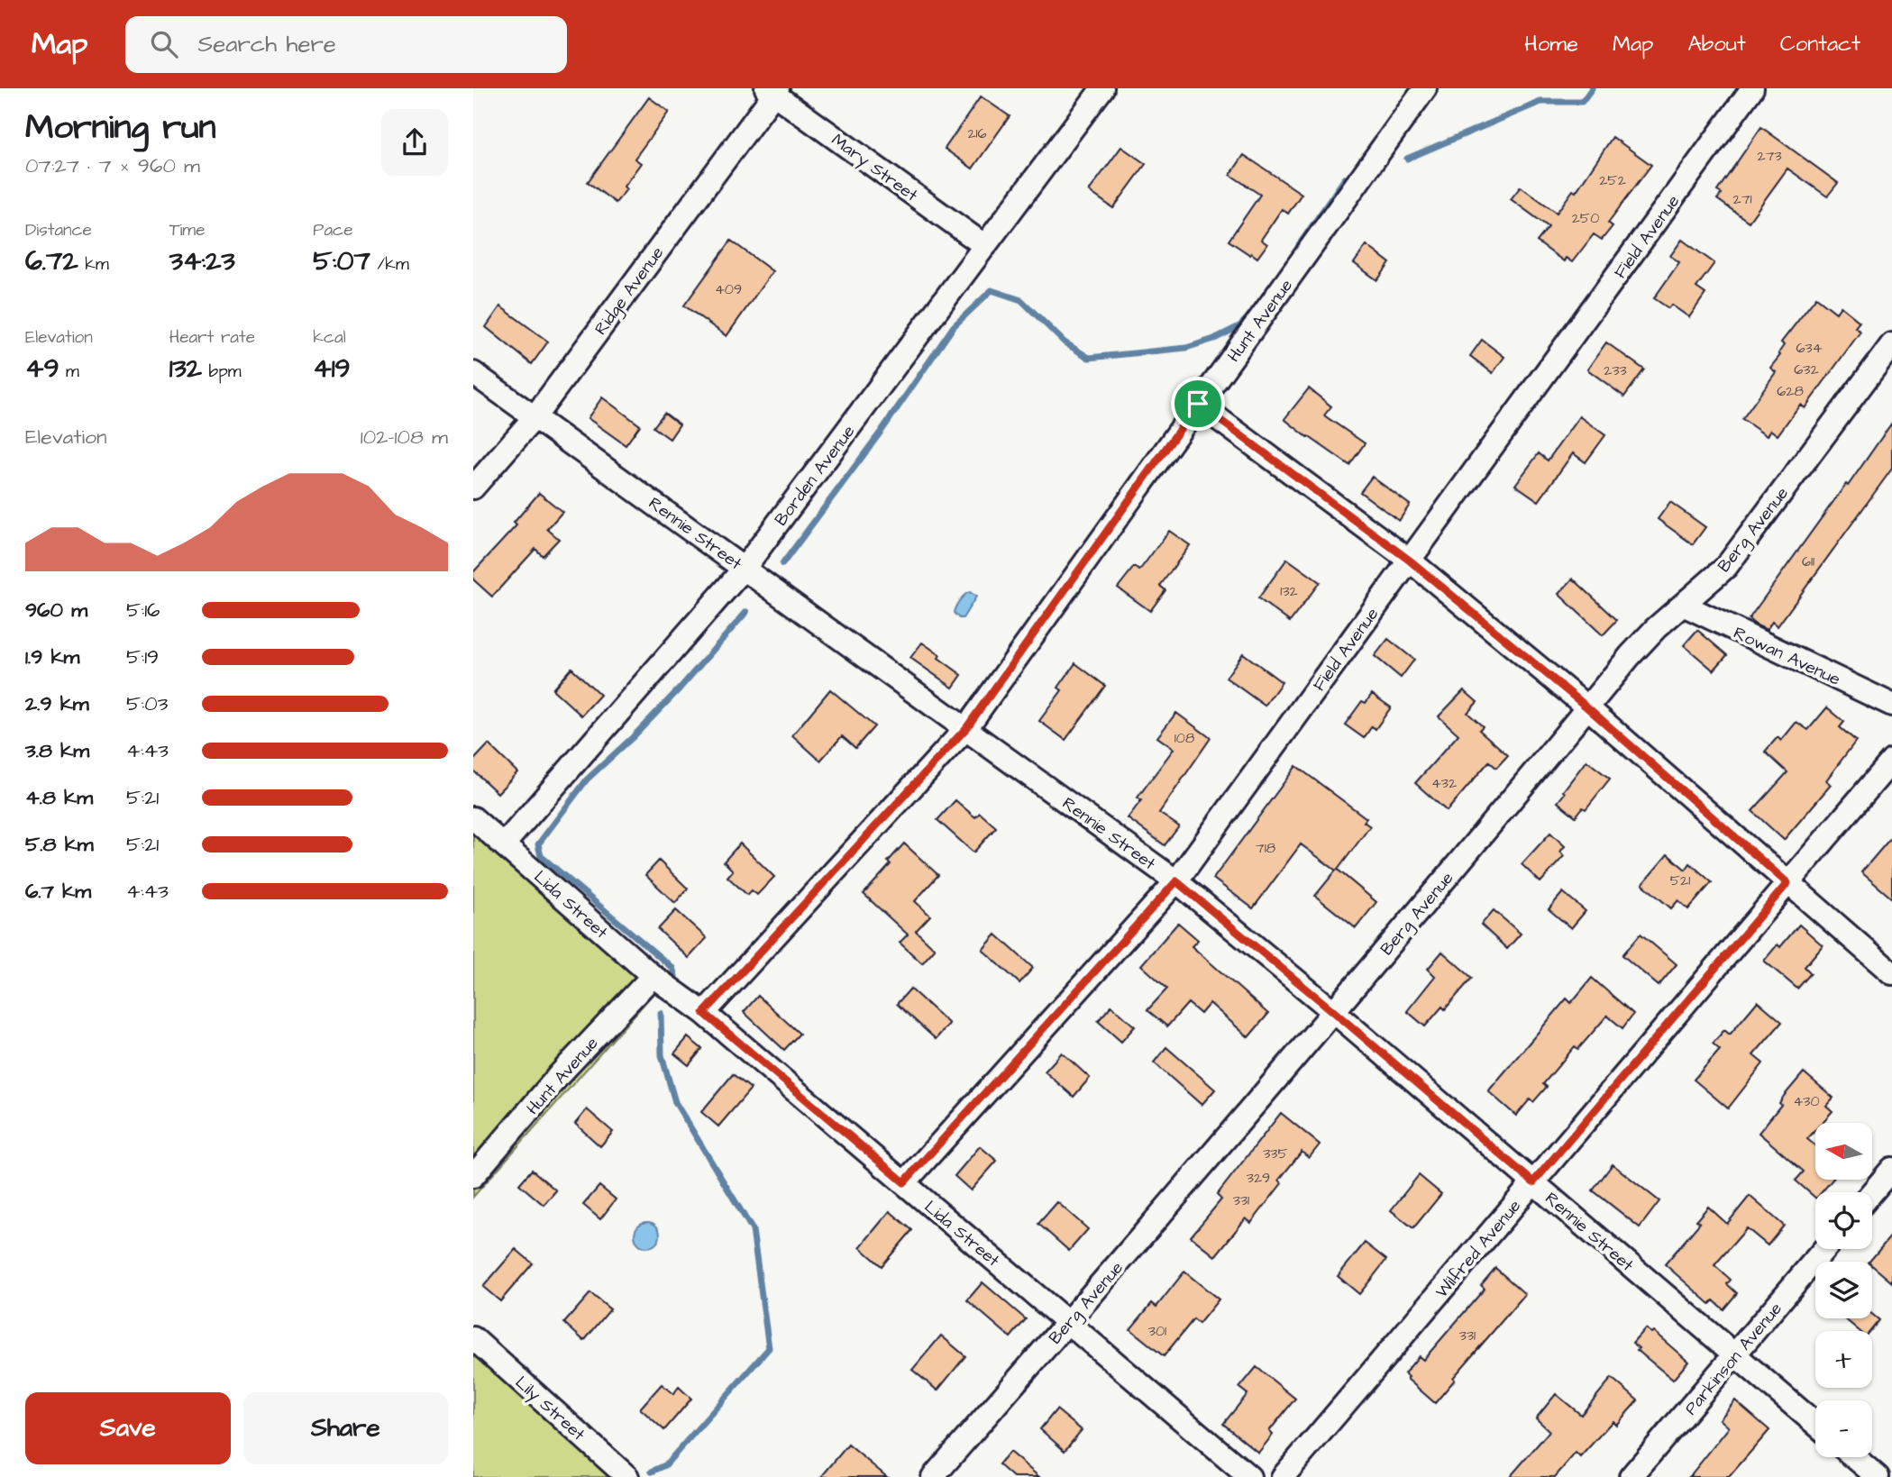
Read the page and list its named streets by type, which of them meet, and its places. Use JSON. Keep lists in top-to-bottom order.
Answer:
{
  "streets": {
    "street": [
      "Mary Street",
      "Field Avenue",
      "Ridge Avenue",
      "Hunt Avenue",
      "Borden Avenue",
      "Berg Avenue",
      "Rennie Street",
      "Rowan Avenue",
      "Lida Street",
      "Wilfred Avenue",
      "Parkinson Avenue",
      "Lily Street"
    ]
  },
  "crossings": [
    ["Mary Street", "Ridge Avenue"],
    ["Mary Street", "Borden Avenue"],
    ["Field Avenue", "Rennie Street"],
    ["Field Avenue", "Lida Street"],
    ["Ridge Avenue", "Rennie Street"],
    ["Hunt Avenue", "Rennie Street"],
    ["Hunt Avenue", "Lida Street"],
    ["Borden Avenue", "Rennie Street"],
    ["Borden Avenue", "Lida Street"],
    ["Berg Avenue", "Rennie Street"],
    ["Berg Avenue", "Rowan Avenue"],
    ["Berg Avenue", "Lida Street"],
    ["Rennie Street", "Wilfred Avenue"],
    ["Rennie Street", "Parkinson Avenue"]
  ],
  "house_numbers": [
    "216",
    "273",
    "252",
    "271",
    "250",
    "409",
    "634",
    "632",
    "233",
    "628",
    "611",
    "132",
    "108",
    "432",
    "718",
    "521",
    "430",
    "335",
    "329",
    "331",
    "301",
    "331"
  ],
  "north": "left",
  "page": {
    "header": "Map",
    "search": "Search here",
    "nav": [
      "Home",
      "Map",
      "About",
      "Contact"
    ],
    "heading": ["Morning run", "07:27 · 7 × 960 m"],
    "stats": [
      ["Distance", "6.72 km"],
      ["Time", "34:23"],
      ["Pace", "5:07 /km"],
      ["Elevation", "49 m"],
      ["Heart rate", "132 bpm"],
      ["kcal", "419"]
    ],
    "chart": ["Elevation", "102–108 m"],
    "list": [
      {
        "name": "960 m",
        "note": "5:16"
      },
      {
        "name": "1.9 km",
        "note": "5:19"
      },
      {
        "name": "2.9 km",
        "note": "5:03"
      },
      {
        "name": "3.8 km",
        "note": "4:43"
      },
      {
        "name": "4.8 km",
        "note": "5:21"
      },
      {
        "name": "5.8 km",
        "note": "5:21"
      },
      {
        "name": "6.7 km",
        "note": "4:43"
      }
    ],
    "map_buttons": ["+", "−"],
    "buttons": ["Save", "Share"]
  }
}
